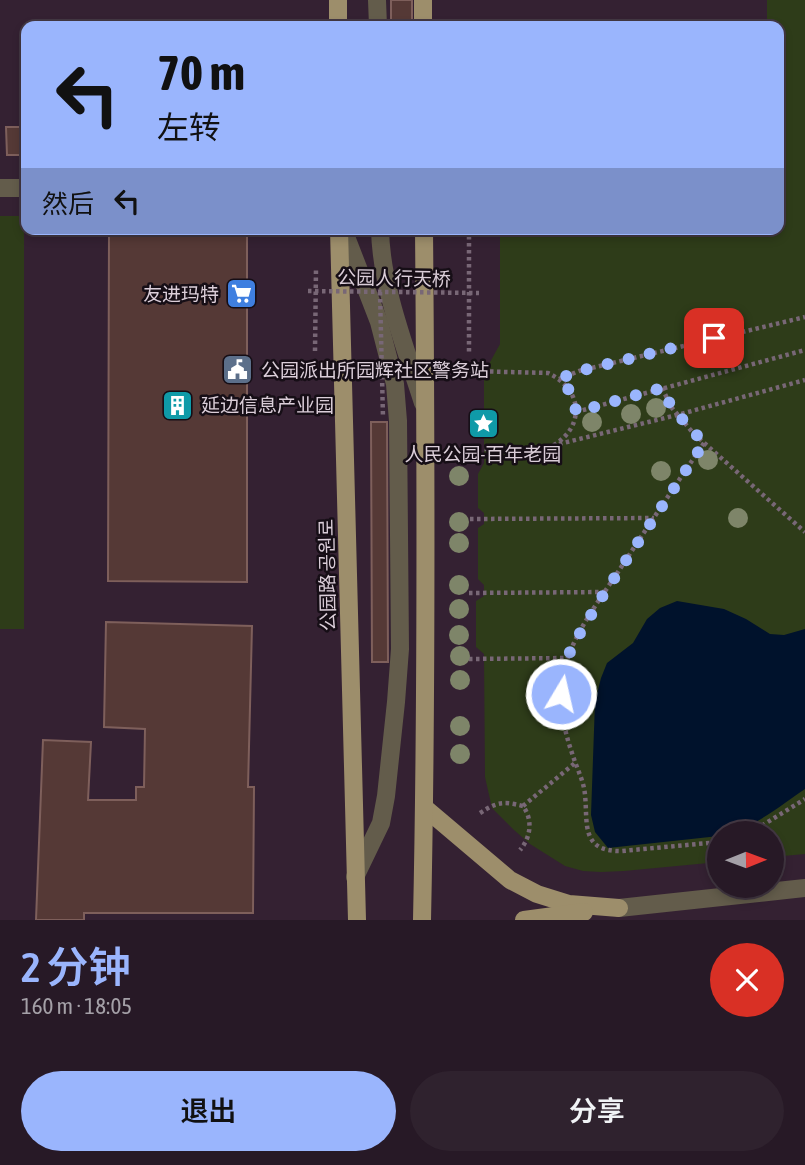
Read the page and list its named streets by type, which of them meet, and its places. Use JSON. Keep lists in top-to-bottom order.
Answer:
{
  "streets": {
    "main road": ["公园路 공원로"],
    "path": ["公园人行天桥"]
  },
  "places": {
    "supermarket": ["友进玛特"],
    "public building": ["公园派出所园辉社区警务站"],
    "building": ["延边信息产业园"],
    "place": ["人民公园-百年老园"]
  },
  "north": "right",
  "page": {
    "turn": ["70 m", "左转"],
    "then": "然后",
    "heading": ["2 分钟", "160 m · 18:05"],
    "buttons": ["退出", "分享"]
  }
}
